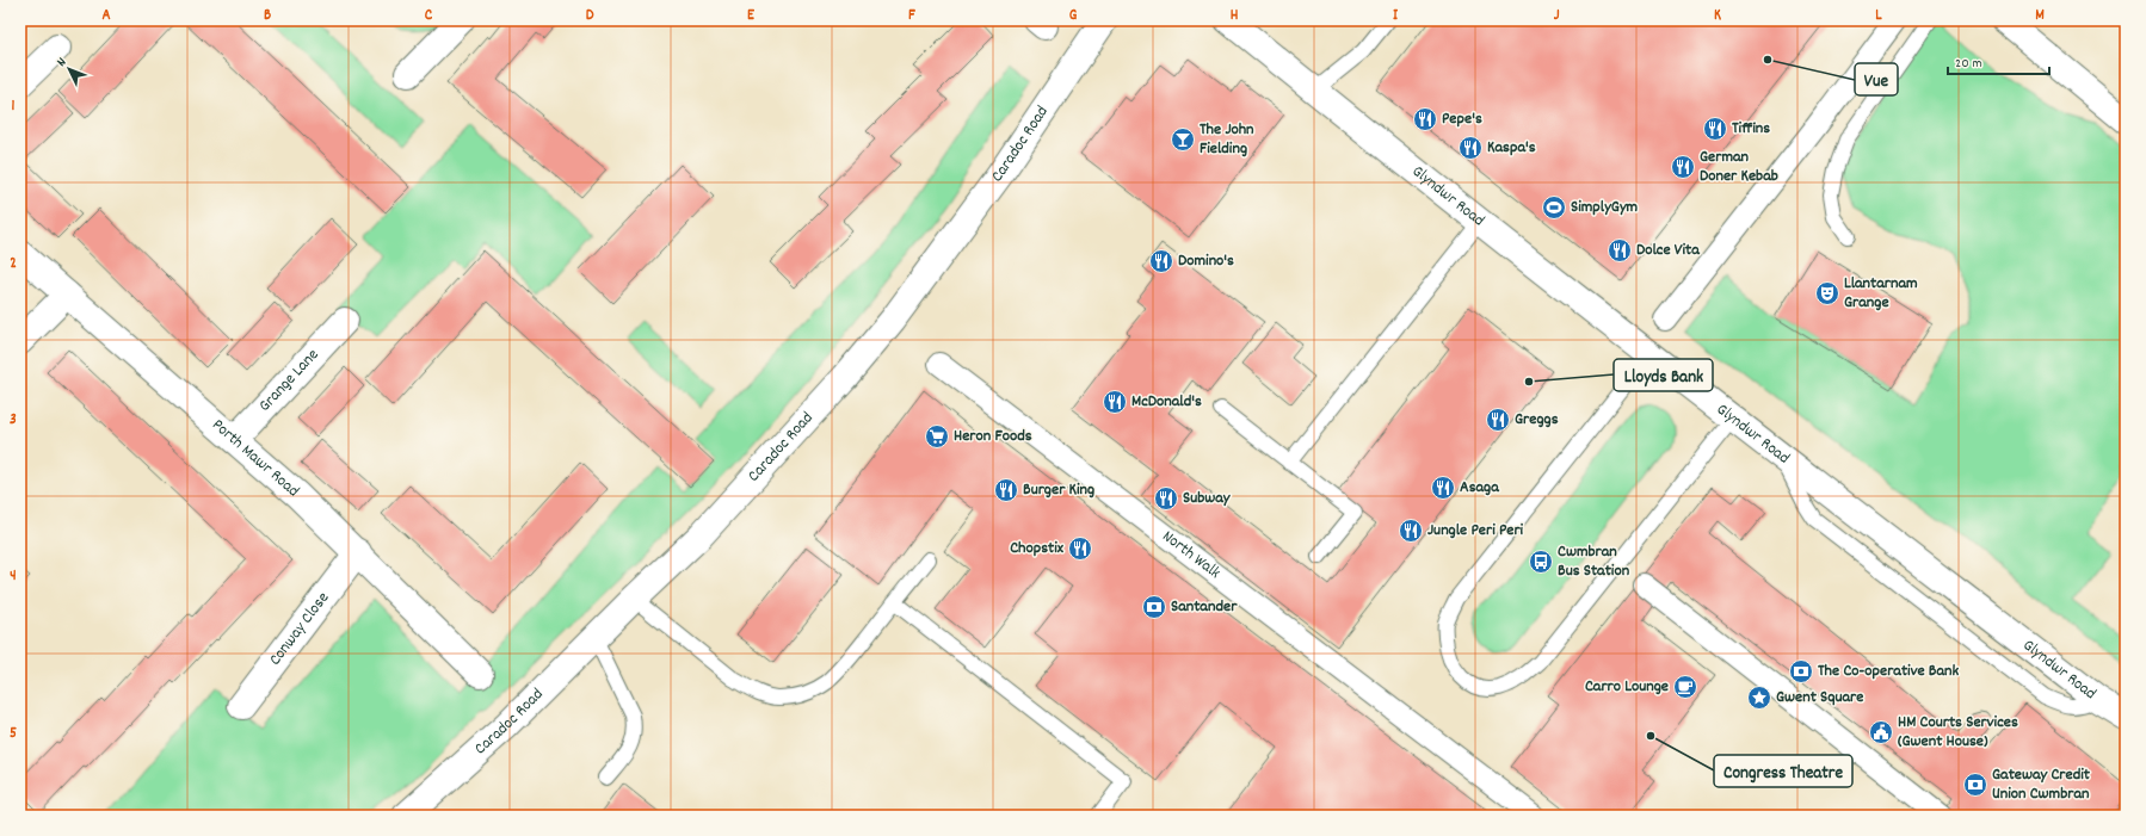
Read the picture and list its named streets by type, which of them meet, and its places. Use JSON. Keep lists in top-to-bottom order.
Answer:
{
  "streets": {
    "street": [
      "Caradoc Road",
      "Glyndwr Road",
      "Grange Lane",
      "Porth Mawr Road",
      "North Walk",
      "Conway Close"
    ]
  },
  "crossings": [
    ["Grange Lane", "Porth Mawr Road"],
    ["Porth Mawr Road", "Conway Close"]
  ],
  "places": {
    "other": ["Vue", "Lloyds Bank", "Congress Theatre"],
    "restaurant": [
      "Pepe's",
      "Tiffins",
      "Kaspa's",
      "German Doner Kebab",
      "Dolce Vita",
      "Domino's",
      "McDonald's",
      "Greggs",
      "Asaga",
      "Burger King",
      "Subway",
      "Jungle Peri Peri",
      "Chopstix"
    ],
    "bar": ["The John Fielding"],
    "sports": ["SimplyGym"],
    "theatre": ["Llantarnam Grange"],
    "supermarket": ["Heron Foods"],
    "bus stop": ["Cwmbran Bus Station"],
    "bank": ["Santander", "The Co-operative Bank", "Gateway Credit Union Cwmbran"],
    "cafe": ["Carro Lounge"],
    "place": ["Gwent Square"],
    "public building": ["HM Courts Services (Gwent House)"]
  },
  "scale_bar": "20 m",
  "north": "top left",
  "grid": {
    "columns": [
      "A",
      "B",
      "C",
      "D",
      "E",
      "F",
      "G",
      "H",
      "I",
      "J",
      "K",
      "L",
      "M"
    ],
    "rows": [
      "1",
      "2",
      "3",
      "4",
      "5"
    ]
  }
}
